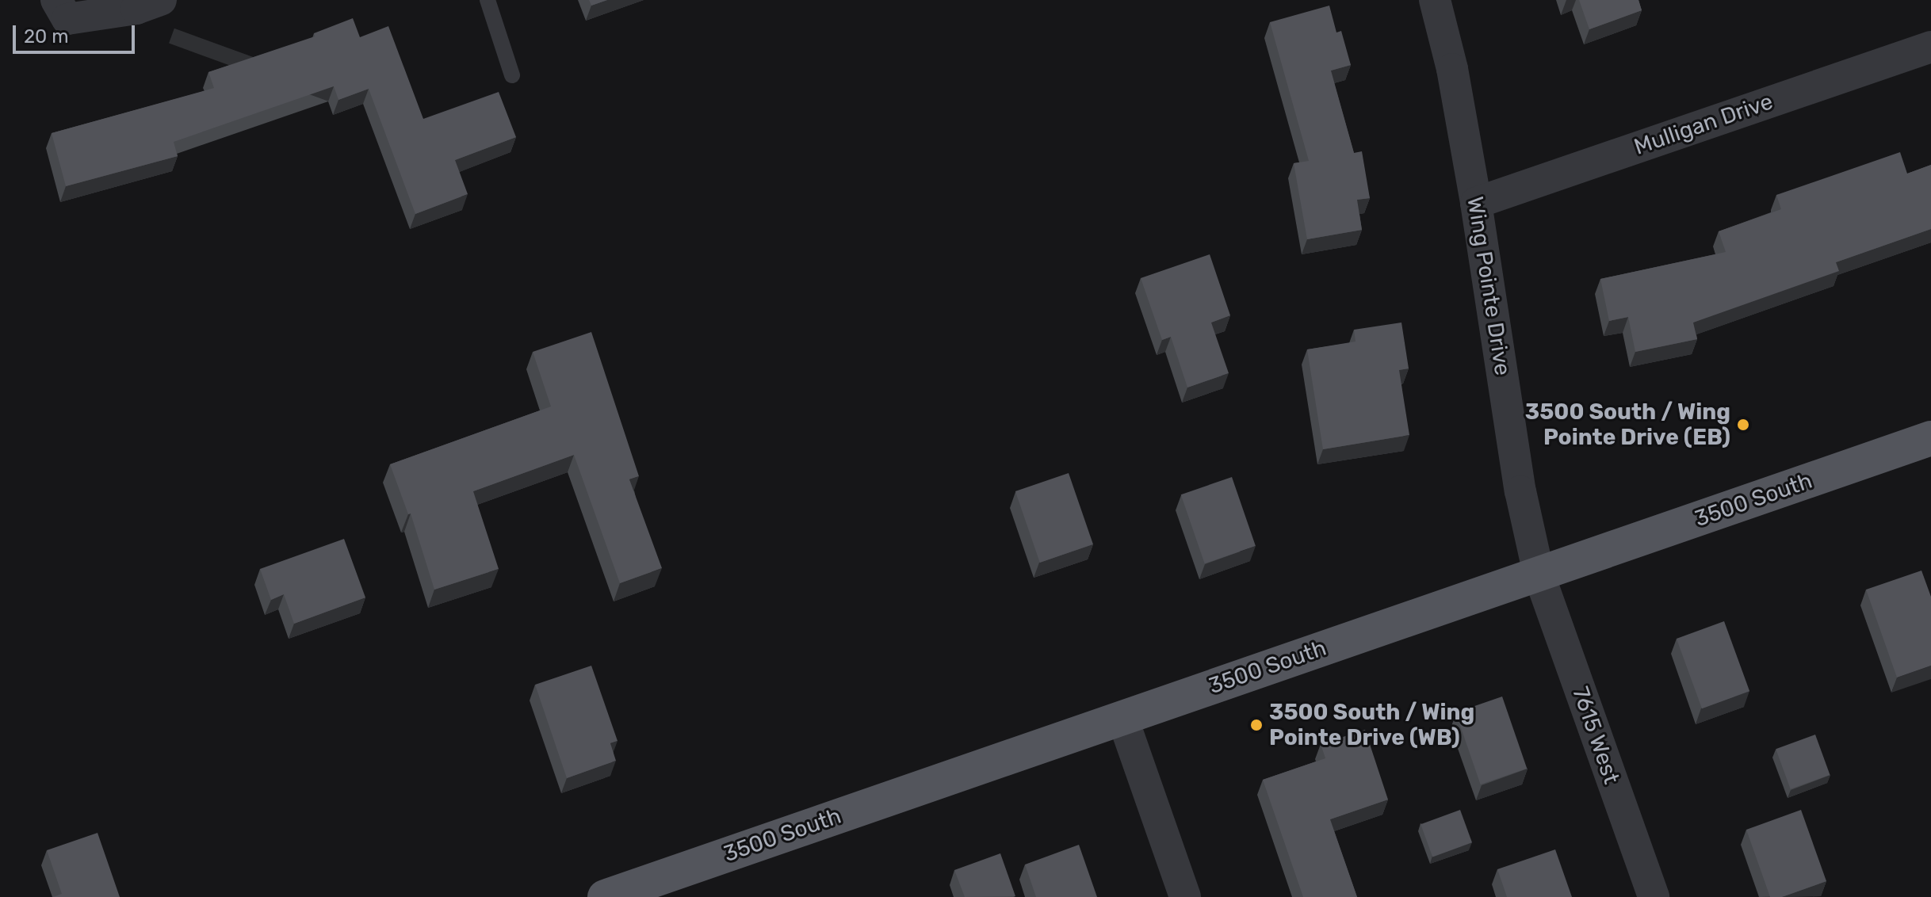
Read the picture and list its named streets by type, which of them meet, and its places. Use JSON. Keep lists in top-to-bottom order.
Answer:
{
  "streets": {
    "main road": ["3500 South"],
    "street": ["Mulligan Drive", "Wing Pointe Drive", "7615 West"]
  },
  "crossings": [
    ["Mulligan Drive", "Wing Pointe Drive"],
    ["Wing Pointe Drive", "3500 South"],
    ["Wing Pointe Drive", "7615 West"],
    ["3500 South", "7615 West"]
  ],
  "places": ["3500 South / Wing Pointe Drive (EB)", "3500 South / Wing Pointe Drive (WB)"],
  "scale_bar": "20 m"
}
